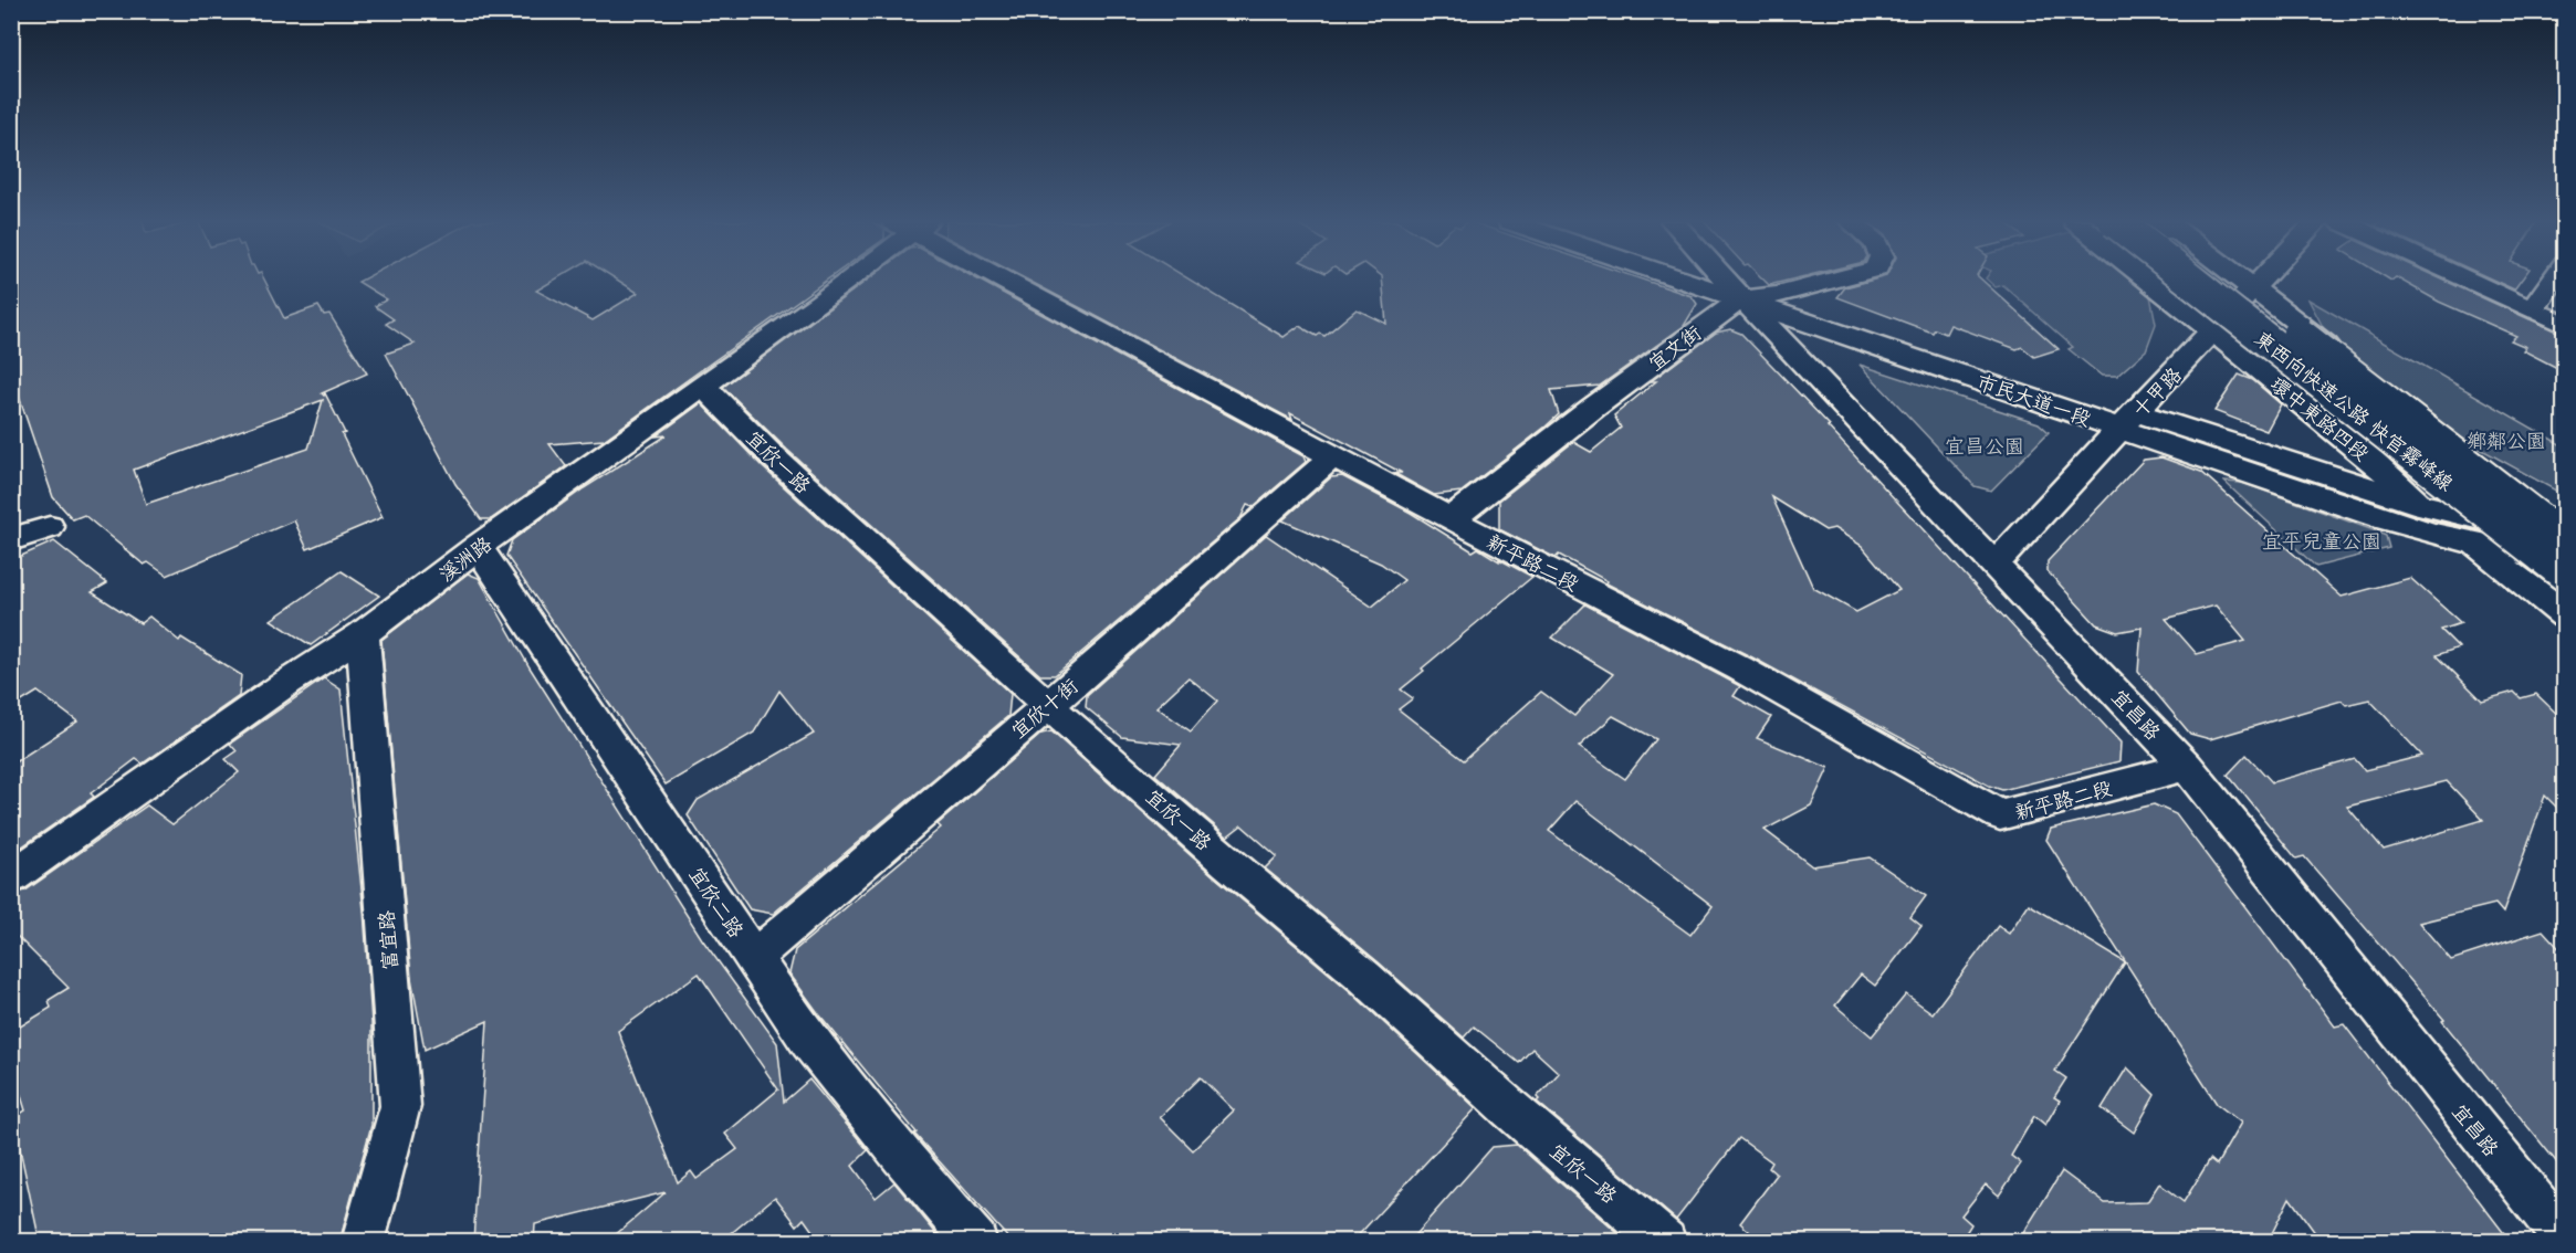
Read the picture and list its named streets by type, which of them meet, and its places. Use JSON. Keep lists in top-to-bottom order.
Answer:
{
  "streets": {
    "highway": ["東西向快速公路 快官霧峰線"],
    "street": [
      "宜文街",
      "十甲路",
      "市民大道一段",
      "環中東路四段",
      "宜欣一路",
      "溪洲路",
      "新平路二段",
      "宜欣十街",
      "宜昌路",
      "宜欣二路",
      "富宜路"
    ]
  },
  "crossings": [
    ["宜文街", "市民大道一段"],
    ["宜文街", "新平路二段"],
    ["宜文街", "宜昌路"],
    ["十甲路", "市民大道一段"],
    ["十甲路", "環中東路四段"],
    ["十甲路", "宜昌路"],
    ["市民大道一段", "東西向快速公路 快官霧峰線"],
    ["市民大道一段", "環中東路四段"],
    ["市民大道一段", "宜昌路"],
    ["宜欣一路", "溪洲路"],
    ["宜欣一路", "宜欣十街"],
    ["溪洲路", "宜欣二路"],
    ["溪洲路", "富宜路"],
    ["新平路二段", "宜欣十街"],
    ["新平路二段", "宜昌路"],
    ["宜欣十街", "宜欣二路"]
  ],
  "parks": ["鄉鄰公園", "宜昌公園", "宜平兒童公園"]
}
